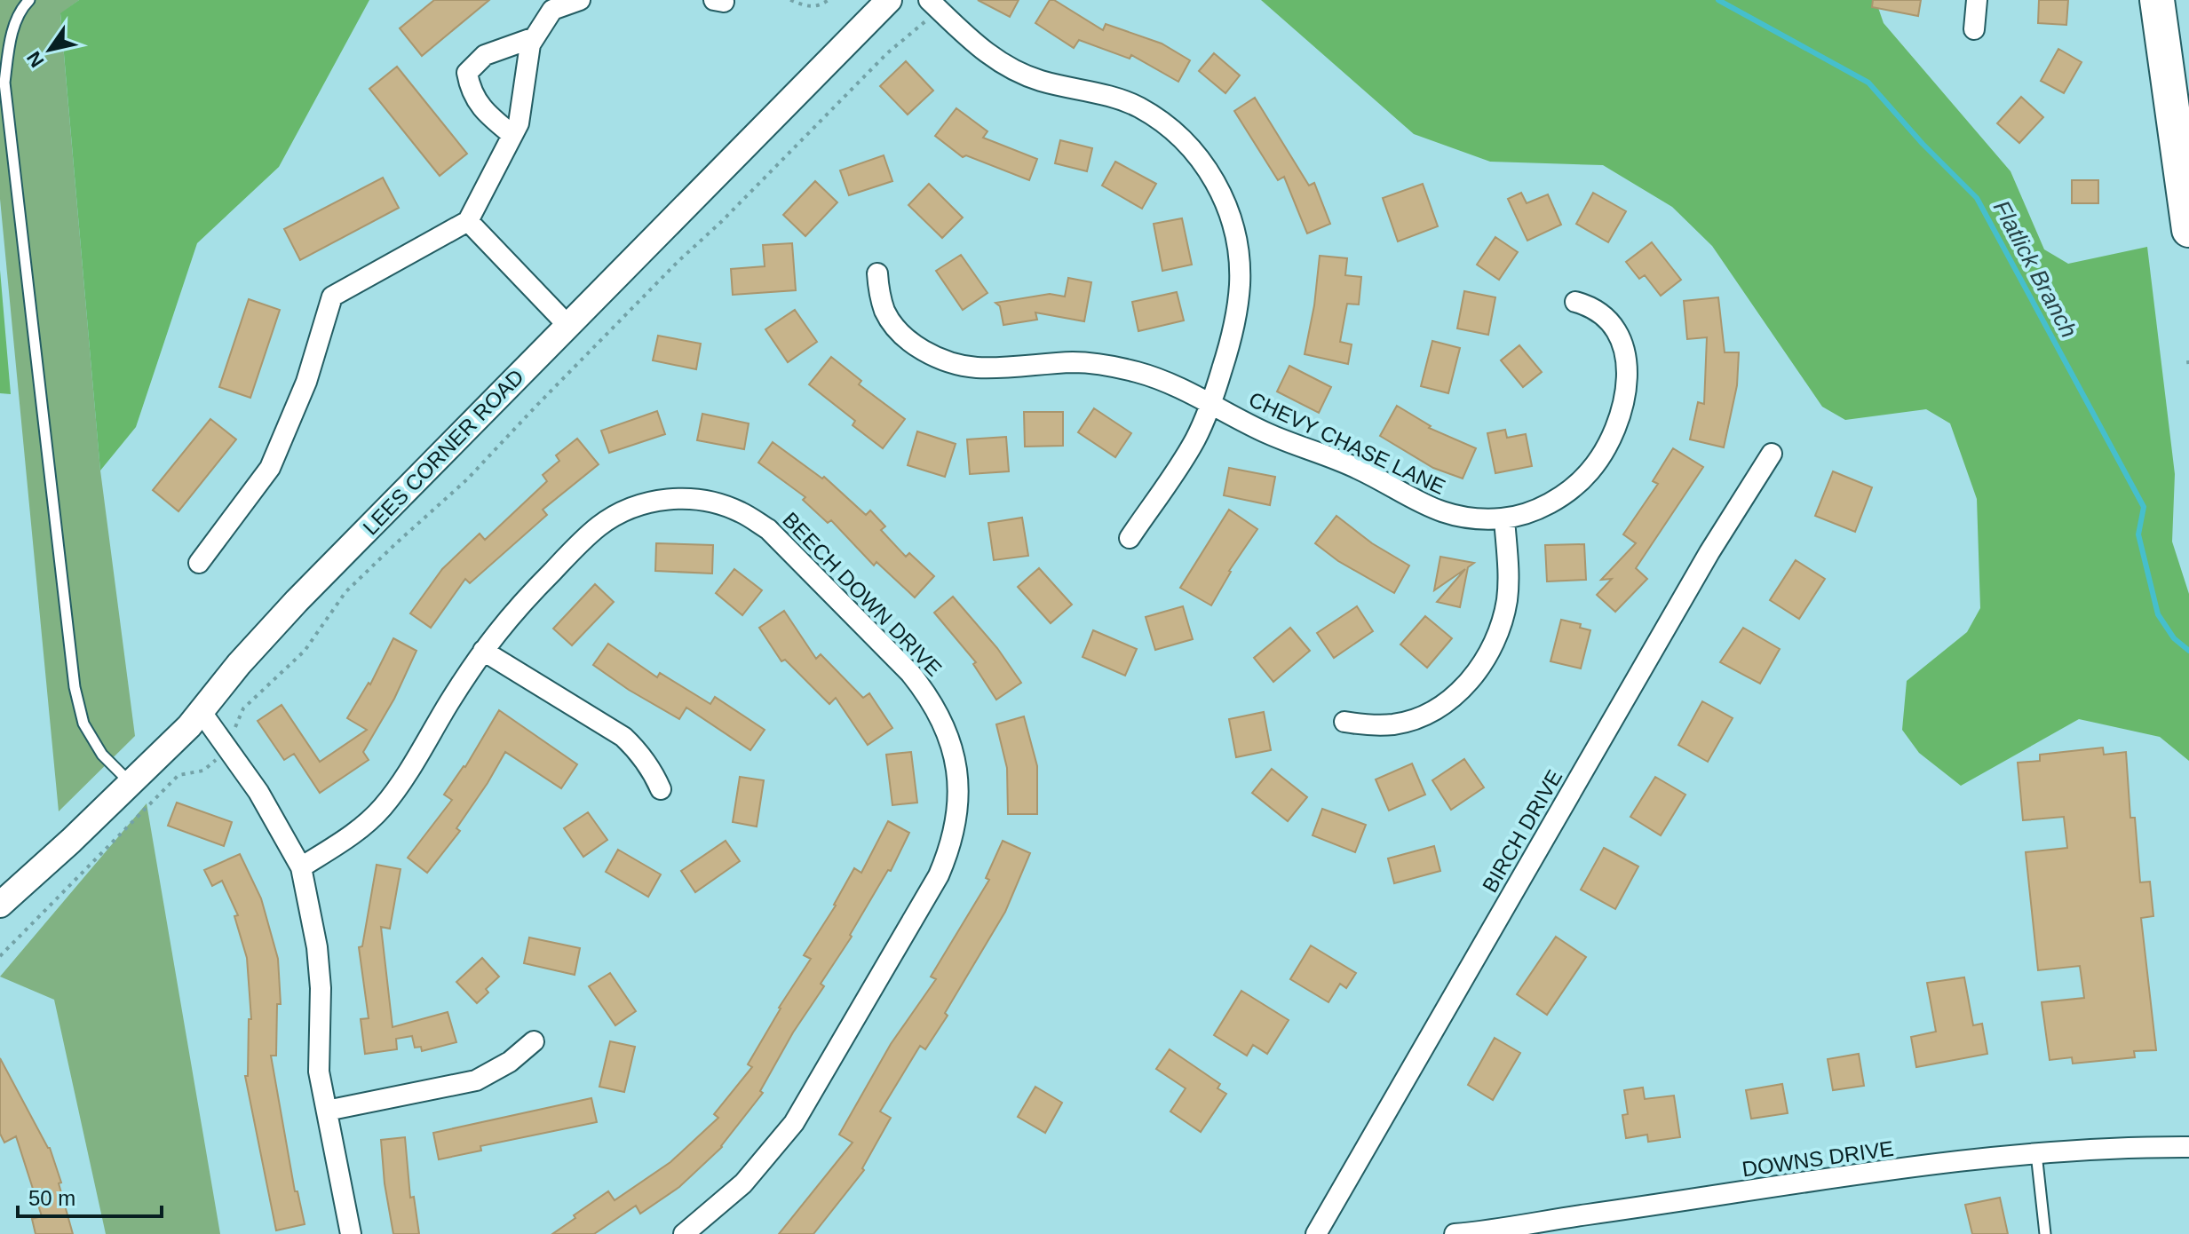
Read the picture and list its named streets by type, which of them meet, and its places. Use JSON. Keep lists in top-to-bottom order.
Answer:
{
  "streets": {
    "street": [
      "CHEVY CHASE LANE",
      "LEES CORNER ROAD",
      "BEECH DOWN DRIVE",
      "BIRCH DRIVE",
      "DOWNS DRIVE"
    ]
  },
  "water": ["Flatlick Branch"],
  "scale_bar": "50 m",
  "north": "bottom left"
}
